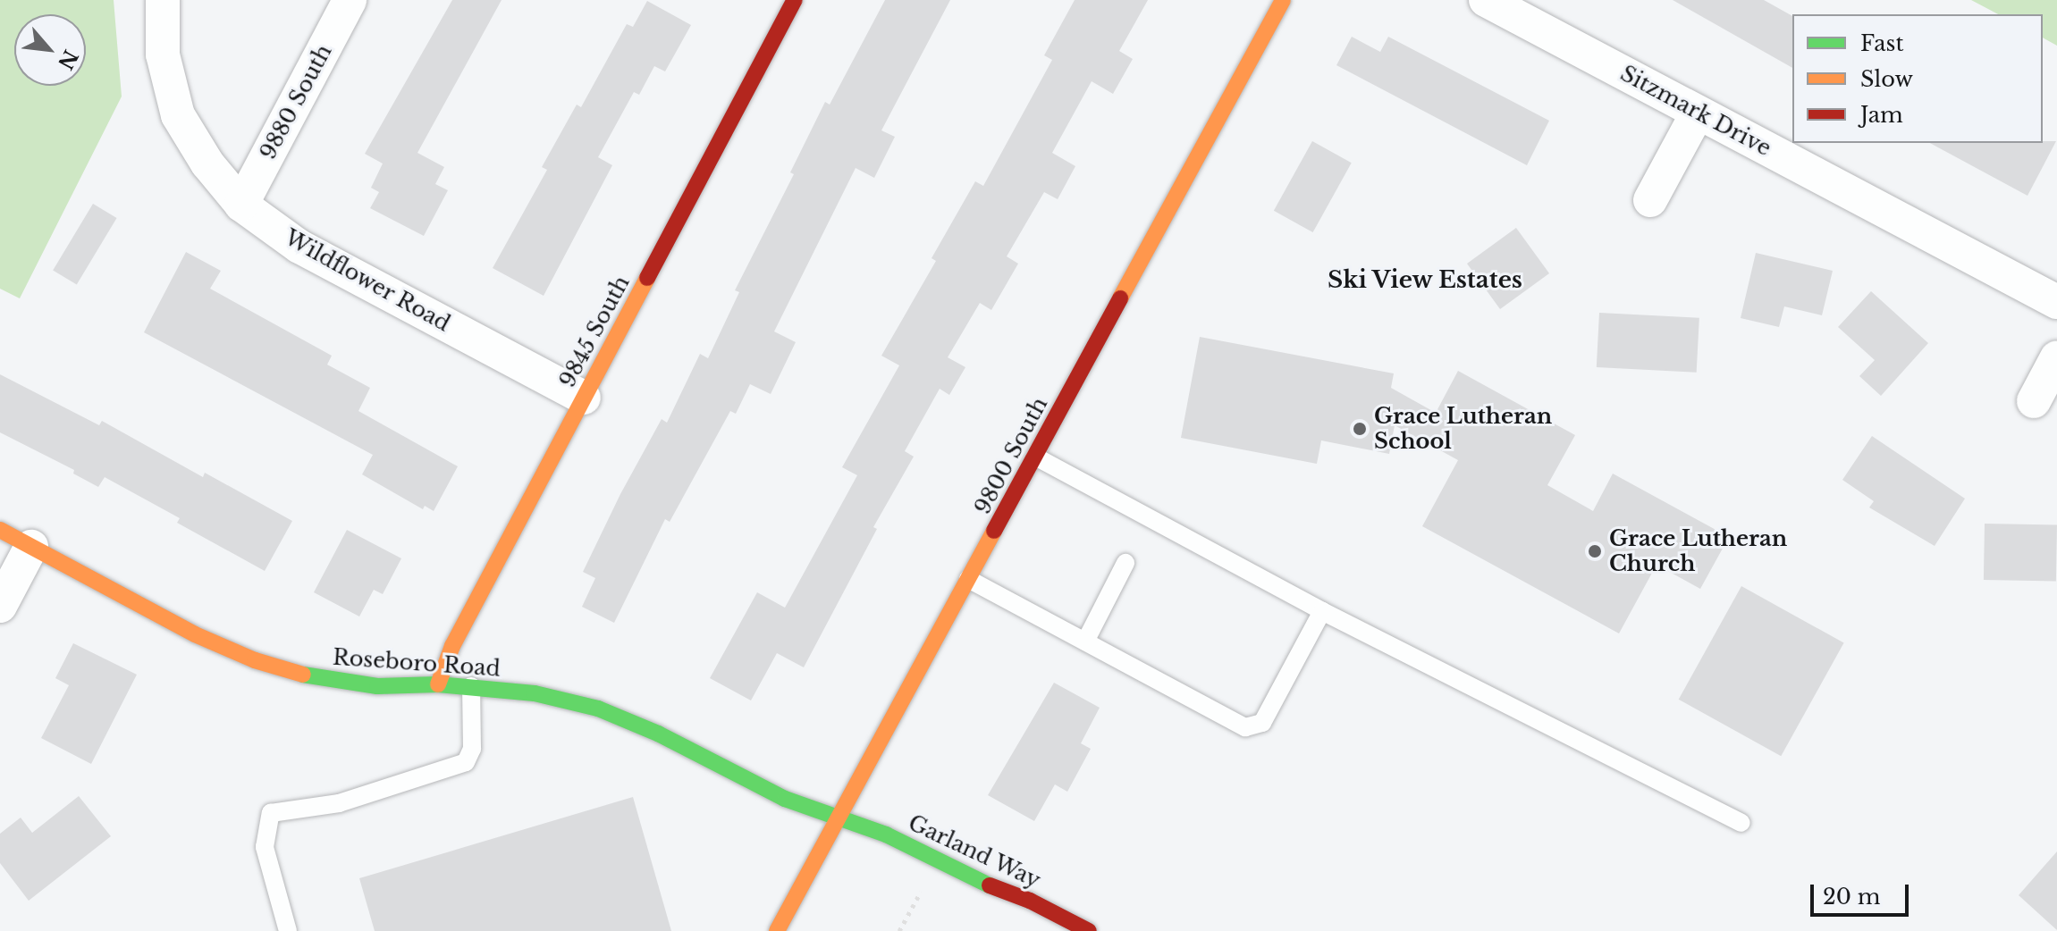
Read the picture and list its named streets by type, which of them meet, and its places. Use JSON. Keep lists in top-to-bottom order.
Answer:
{
  "streets": {
    "street": [
      "9880 South",
      "Sitzmark Drive",
      "Wildflower Road",
      "9845 South",
      "9800 South",
      "Roseboro Road",
      "Garland Way"
    ]
  },
  "crossings": [
    ["9880 South", "Wildflower Road"],
    ["Wildflower Road", "9845 South"],
    ["9845 South", "Roseboro Road"],
    ["9800 South", "Roseboro Road"],
    ["9800 South", "Garland Way"],
    ["Roseboro Road", "Garland Way"]
  ],
  "districts": ["Ski View Estates"],
  "places": ["Grace Lutheran School", "Grace Lutheran Church"],
  "legend": ["Fast", "Slow", "Jam"],
  "scale_bar": "20 m",
  "north": "bottom right"
}
